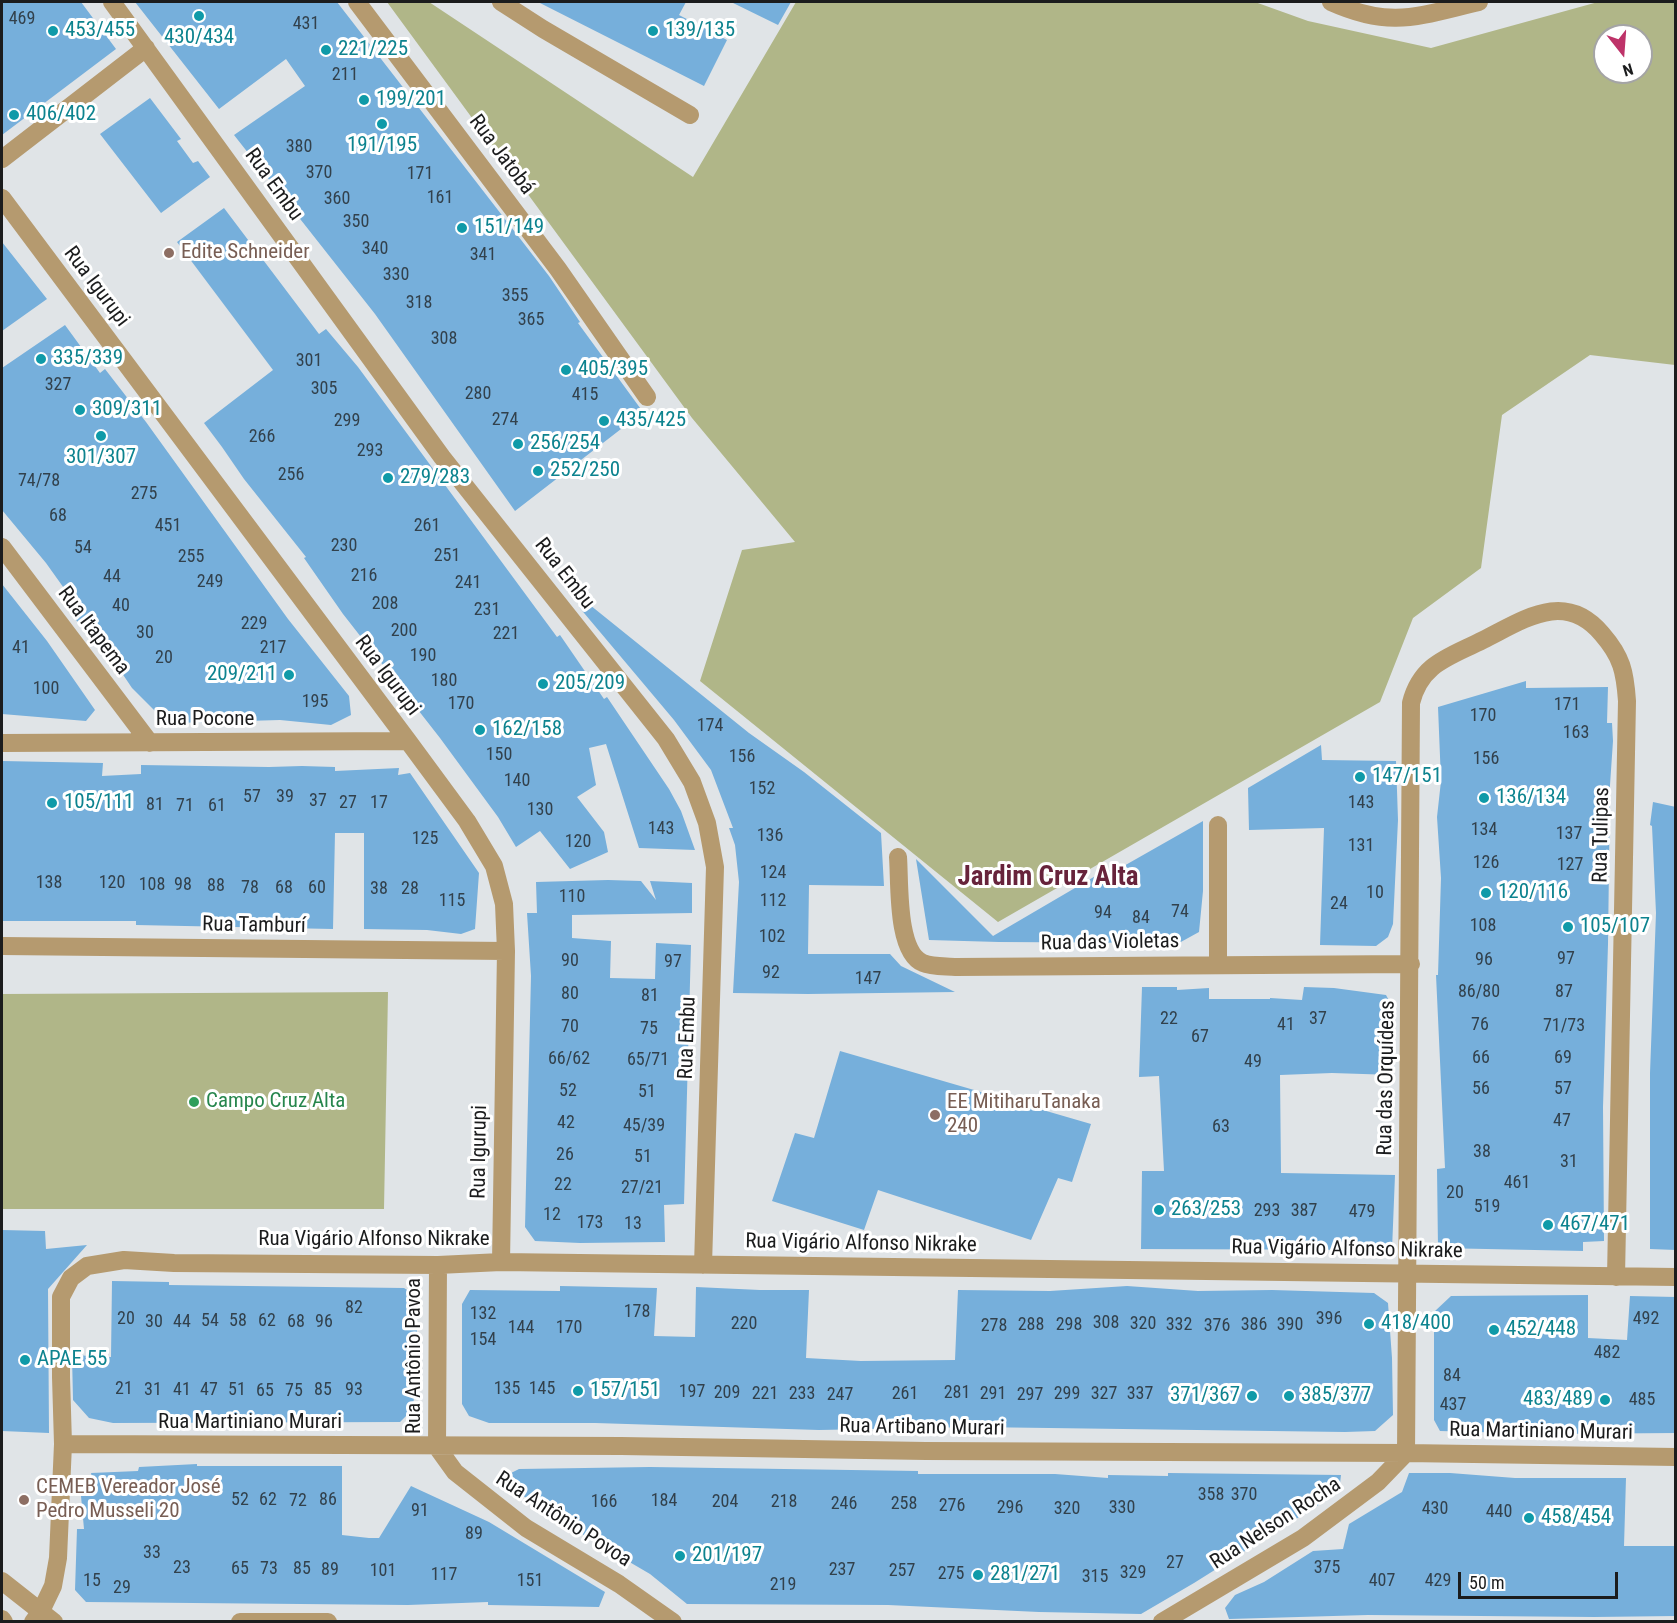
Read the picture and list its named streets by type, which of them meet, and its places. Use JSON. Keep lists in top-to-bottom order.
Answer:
{
  "streets": {
    "street": [
      "Rua Jatobá",
      "Rua Embu",
      "Rua Igurupi",
      "Rua Itapema",
      "Rua Pocone",
      "Rua Tulipas",
      "Rua Tamburí",
      "Rua das Violetas",
      "Rua das Orquídeas",
      "Rua Vigário Alfonso Nikrake",
      "Rua Antônio Pavoa",
      "Rua Martiniano Murari",
      "Rua Artibano Murari",
      "Rua Antônio Povoa",
      "Rua Nelson Rocha"
    ]
  },
  "crossings": [
    ["Rua Embu", "Rua Vigário Alfonso Nikrake"],
    ["Rua Igurupi", "Rua Pocone"],
    ["Rua Igurupi", "Rua Tamburí"],
    ["Rua Igurupi", "Rua Vigário Alfonso Nikrake"],
    ["Rua Itapema", "Rua Pocone"],
    ["Rua Tulipas", "Rua das Orquídeas"],
    ["Rua Tulipas", "Rua Vigário Alfonso Nikrake"],
    ["Rua das Violetas", "Rua das Orquídeas"],
    ["Rua das Orquídeas", "Rua Vigário Alfonso Nikrake"],
    ["Rua das Orquídeas", "Rua Martiniano Murari"],
    ["Rua das Orquídeas", "Rua Artibano Murari"],
    ["Rua das Orquídeas", "Rua Nelson Rocha"],
    ["Rua Vigário Alfonso Nikrake", "Rua Antônio Pavoa"],
    ["Rua Vigário Alfonso Nikrake", "Rua Martiniano Murari"],
    ["Rua Antônio Pavoa", "Rua Martiniano Murari"],
    ["Rua Antônio Pavoa", "Rua Artibano Murari"],
    ["Rua Antônio Pavoa", "Rua Antônio Povoa"],
    ["Rua Martiniano Murari", "Rua Artibano Murari"],
    ["Rua Martiniano Murari", "Rua Antônio Povoa"],
    ["Rua Martiniano Murari", "Rua Nelson Rocha"],
    ["Rua Artibano Murari", "Rua Antônio Povoa"],
    ["Rua Artibano Murari", "Rua Nelson Rocha"]
  ],
  "districts": ["Jardim Cruz Alta"],
  "places": [
    "430/434",
    "453/455",
    "139/135",
    "221/225",
    "199/201",
    "406/402",
    "191/195",
    "151/149",
    "Edite Schneider",
    "335/339",
    "405/395",
    "309/311",
    "435/425",
    "301/307",
    "256/254",
    "252/250",
    "279/283",
    "209/211",
    "205/209",
    "162/158",
    "147/151",
    "136/134",
    "105/111",
    "120/116",
    "105/107",
    "Campo Cruz Alta",
    "EE MitiharuTanaka 240",
    "263/253",
    "467/471",
    "418/400",
    "452/448",
    "APAE 55",
    "157/151",
    "371/367",
    "385/377",
    "483/489",
    "CEMEB Vereador José Pedro Musseli 20",
    "458/454",
    "201/197",
    "281/271"
  ],
  "house_numbers": [
    "469",
    "431",
    "211",
    "380",
    "370",
    "171",
    "161",
    "360",
    "350",
    "340",
    "341",
    "330",
    "355",
    "318",
    "365",
    "308",
    "301",
    "327",
    "305",
    "280",
    "415",
    "274",
    "299",
    "266",
    "293",
    "256",
    "74/78",
    "275",
    "68",
    "451",
    "261",
    "230",
    "54",
    "251",
    "255",
    "216",
    "44",
    "249",
    "241",
    "208",
    "40",
    "231",
    "229",
    "200",
    "30",
    "221",
    "41",
    "217",
    "190",
    "20",
    "180",
    "100",
    "195",
    "170",
    "171",
    "170",
    "174",
    "163",
    "150",
    "156",
    "156",
    "140",
    "152",
    "57",
    "39",
    "37",
    "27",
    "17",
    "143",
    "81",
    "71",
    "61",
    "130",
    "143",
    "134",
    "137",
    "136",
    "125",
    "120",
    "131",
    "126",
    "127",
    "124",
    "138",
    "120",
    "108",
    "98",
    "88",
    "78",
    "68",
    "60",
    "38",
    "28",
    "10",
    "110",
    "115",
    "112",
    "24",
    "74",
    "94",
    "84",
    "108",
    "102",
    "97",
    "96",
    "90",
    "97",
    "92",
    "147",
    "86/80",
    "87",
    "80",
    "81",
    "22",
    "37",
    "41",
    "76",
    "71/73",
    "70",
    "75",
    "67",
    "66",
    "69",
    "66/62",
    "65/71",
    "49",
    "56",
    "57",
    "52",
    "51",
    "47",
    "42",
    "45/39",
    "63",
    "38",
    "26",
    "51",
    "31",
    "461",
    "22",
    "27/21",
    "20",
    "519",
    "293",
    "387",
    "479",
    "12",
    "173",
    "13",
    "82",
    "178",
    "132",
    "20",
    "396",
    "492",
    "54",
    "58",
    "62",
    "30",
    "44",
    "68",
    "96",
    "308",
    "220",
    "320",
    "288",
    "298",
    "332",
    "386",
    "390",
    "278",
    "376",
    "144",
    "170",
    "154",
    "482",
    "84",
    "21",
    "135",
    "145",
    "31",
    "41",
    "47",
    "51",
    "85",
    "93",
    "65",
    "75",
    "197",
    "209",
    "281",
    "221",
    "233",
    "261",
    "291",
    "299",
    "327",
    "337",
    "247",
    "297",
    "485",
    "437",
    "358",
    "370",
    "52",
    "62",
    "86",
    "72",
    "184",
    "166",
    "204",
    "218",
    "246",
    "258",
    "276",
    "296",
    "330",
    "320",
    "430",
    "91",
    "440",
    "89",
    "33",
    "27",
    "23",
    "375",
    "65",
    "73",
    "85",
    "89",
    "237",
    "101",
    "257",
    "329",
    "275",
    "117",
    "315",
    "15",
    "151",
    "407",
    "429",
    "219",
    "29"
  ],
  "scale_bar": "50 m",
  "north": "bottom"
}
